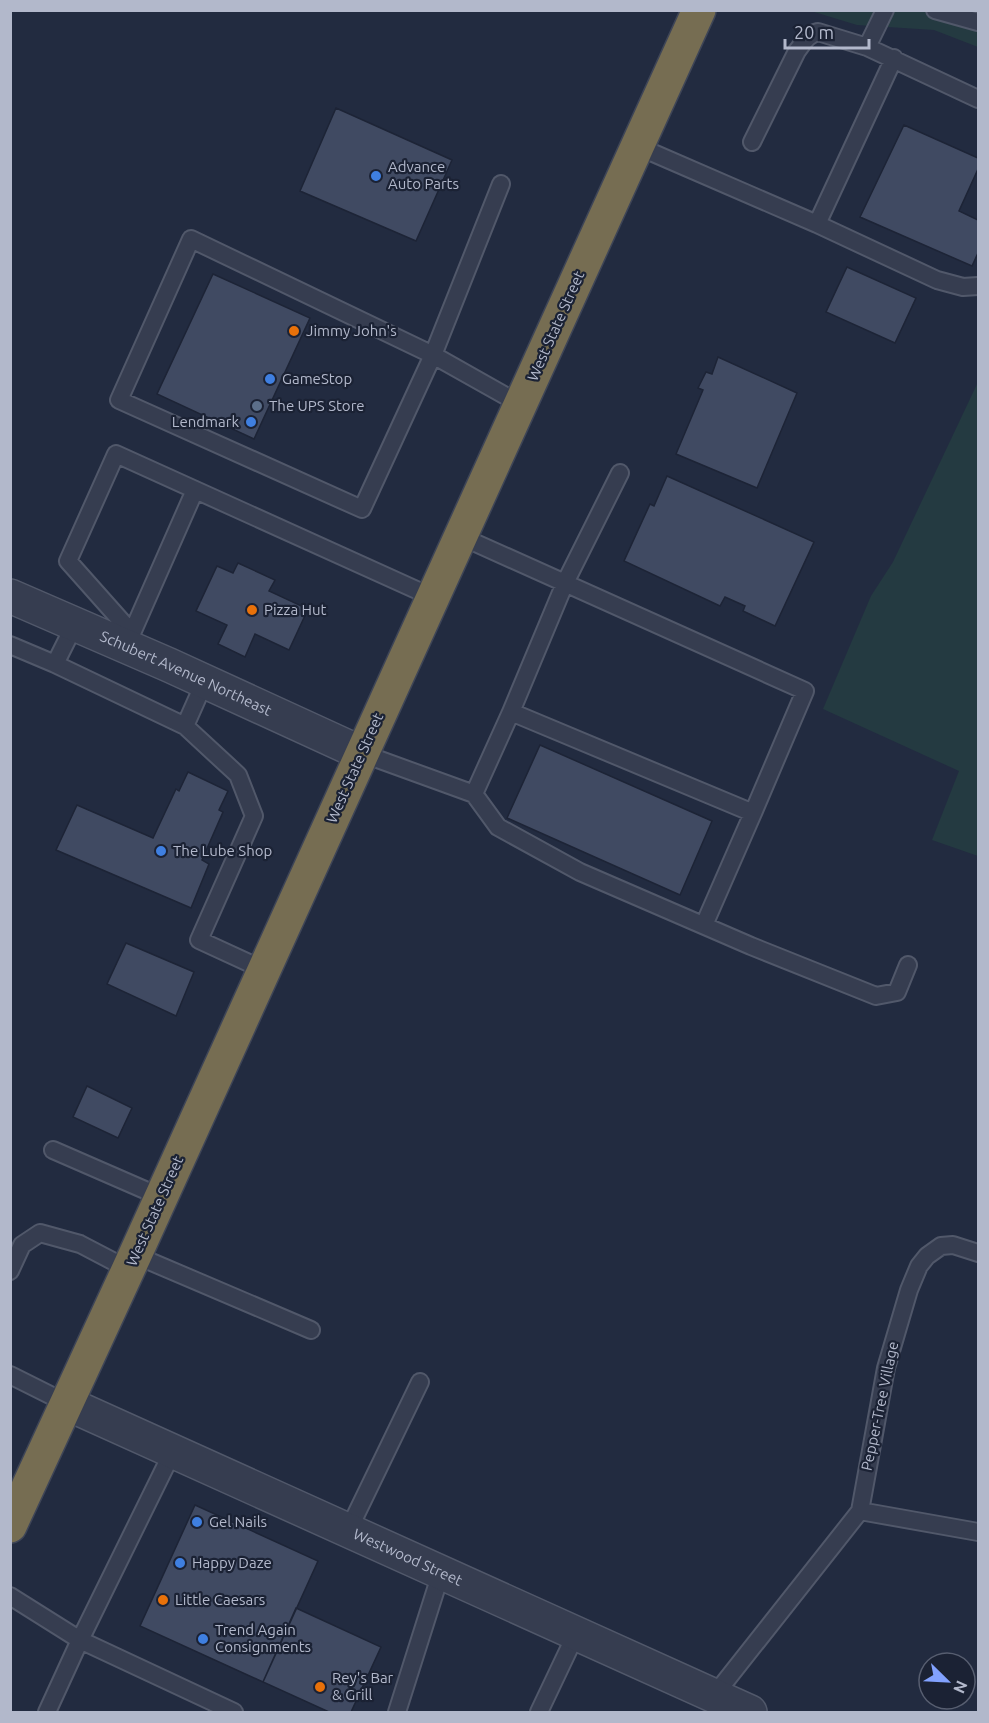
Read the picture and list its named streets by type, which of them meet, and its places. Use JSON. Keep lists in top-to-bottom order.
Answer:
{
  "streets": {
    "highway": ["West State Street"],
    "street": ["Schubert Avenue Northeast", "Westwood Street"],
    "lane": ["Pepper-Tree Village"]
  },
  "crossings": [
    ["West State Street", "Schubert Avenue Northeast"],
    ["West State Street", "Westwood Street"],
    ["Pepper-Tree Village", "Westwood Street"]
  ],
  "places": [
    "Advance Auto Parts",
    "Jimmy John's",
    "GameStop",
    "The UPS Store",
    "Lendmark",
    "Pizza Hut",
    "The Lube Shop",
    "Gel Nails",
    "Happy Daze",
    "Little Caesars",
    "Trend Again Consignments",
    "Rey's Bar & Grill"
  ],
  "scale_bar": "20 m",
  "north": "bottom right"
}
